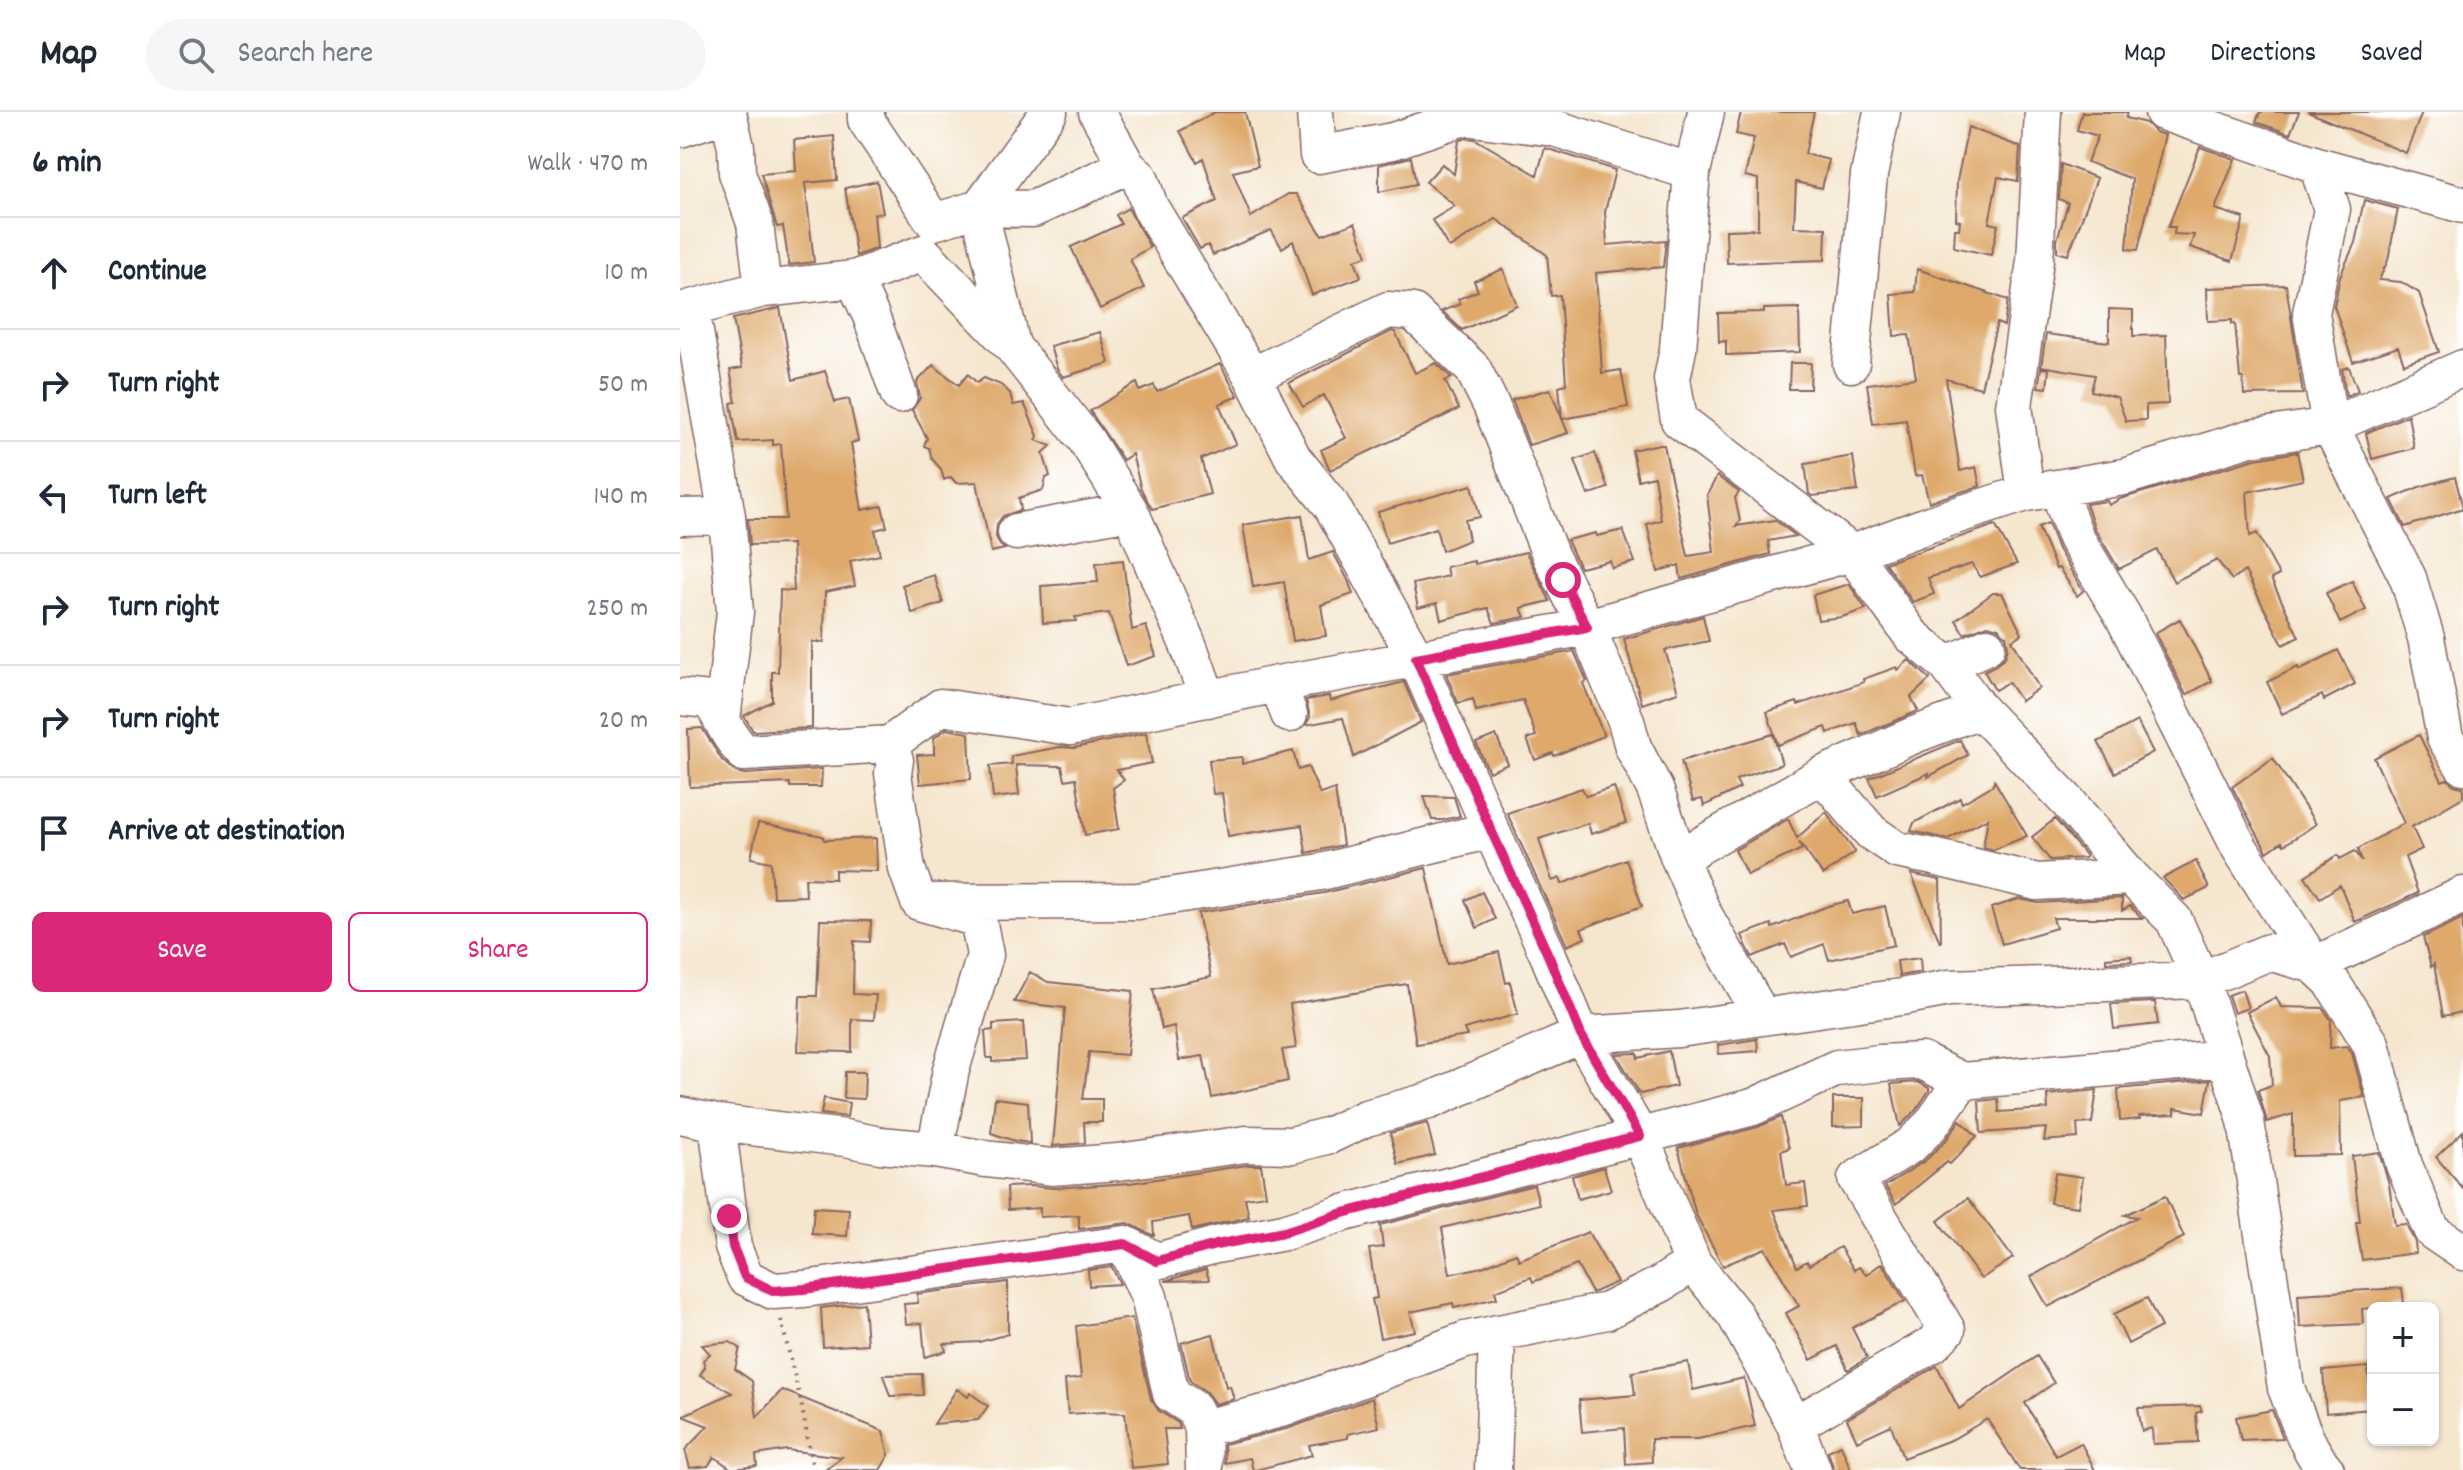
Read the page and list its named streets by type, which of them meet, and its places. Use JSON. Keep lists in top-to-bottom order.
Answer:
{
  "page": {
    "header": "Map",
    "search": "Search here",
    "nav": ["Map", "Directions", "Saved"],
    "heading": ["6 min", "Walk · 470 m"],
    "list": [
      ["Continue", "10 m"],
      ["Turn right", "50 m"],
      ["Turn left", "140 m"],
      ["Turn right", "250 m"],
      ["Turn right", "20 m"],
      "Arrive at destination"
    ],
    "buttons": ["Save", "Share"],
    "map_buttons": ["+", "−"]
  }
}
